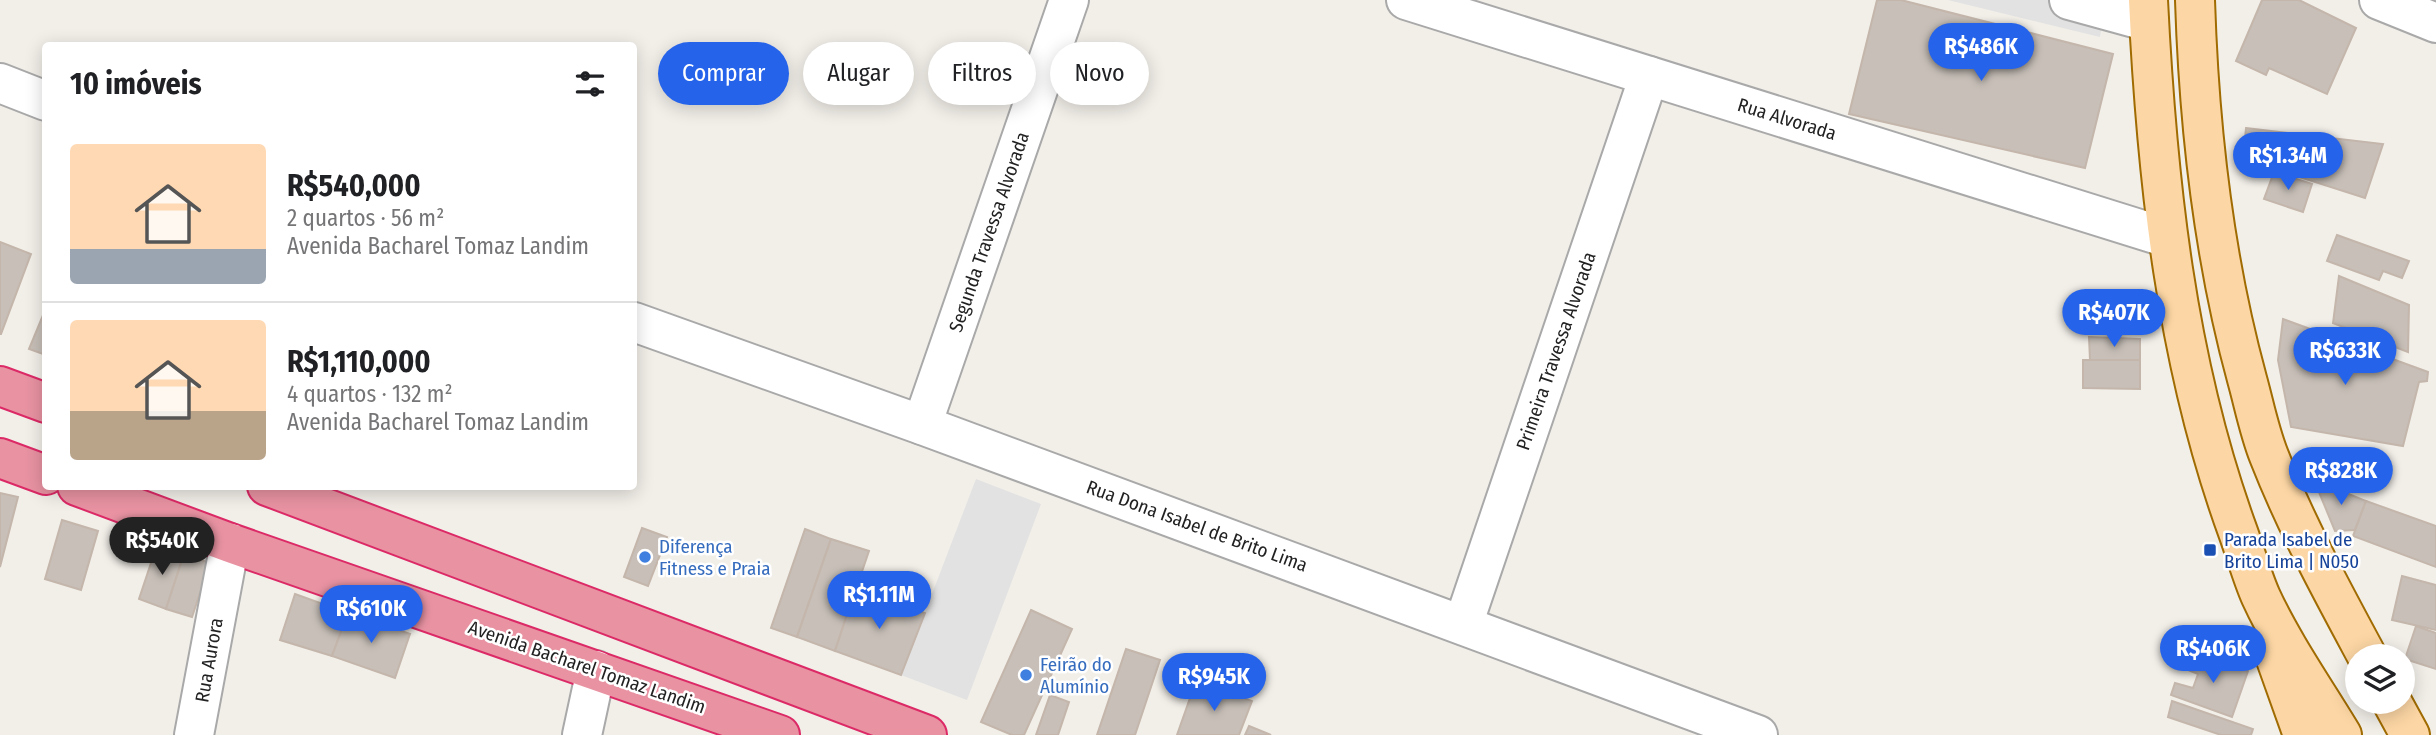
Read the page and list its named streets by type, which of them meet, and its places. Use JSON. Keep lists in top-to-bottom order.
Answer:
{
  "streets": {
    "highway": ["Avenida Bacharel Tomaz Landim"],
    "street": [
      "Rua Alvorada",
      "Segunda Travessa Alvorada",
      "Primeira Travessa Alvorada",
      "Rua Dona Isabel de Brito Lima",
      "Rua Aurora"
    ]
  },
  "crossings": [
    ["Rua Alvorada", "Primeira Travessa Alvorada"],
    ["Segunda Travessa Alvorada", "Rua Dona Isabel de Brito Lima"],
    ["Primeira Travessa Alvorada", "Rua Dona Isabel de Brito Lima"],
    ["Rua Aurora", "Avenida Bacharel Tomaz Landim"]
  ],
  "places": {
    "transit": ["Parada Isabel de Brito Lima | N050"],
    "other": ["Diferença Fitness e Praia", "Feirão do Alumínio"]
  },
  "page": {
    "price": [
      "R$486K",
      "R$1.34M",
      "R$407K",
      "R$633K",
      "R$828K",
      "R$540K",
      "R$1.11M",
      "R$610K",
      "R$406K",
      "R$945K"
    ],
    "chip": [
      "Comprar",
      "Alugar",
      "Filtros",
      "Novo"
    ],
    "heading": "10 imóveis",
    "list": [
      {
        "name": "R$540,000",
        "note": "2 quartos · 56 m² · Avenida Bacharel Tomaz Landim"
      },
      {
        "name": "R$1,110,000",
        "note": "4 quartos · 132 m² · Avenida Bacharel Tomaz Landim"
      }
    ]
  }
}
